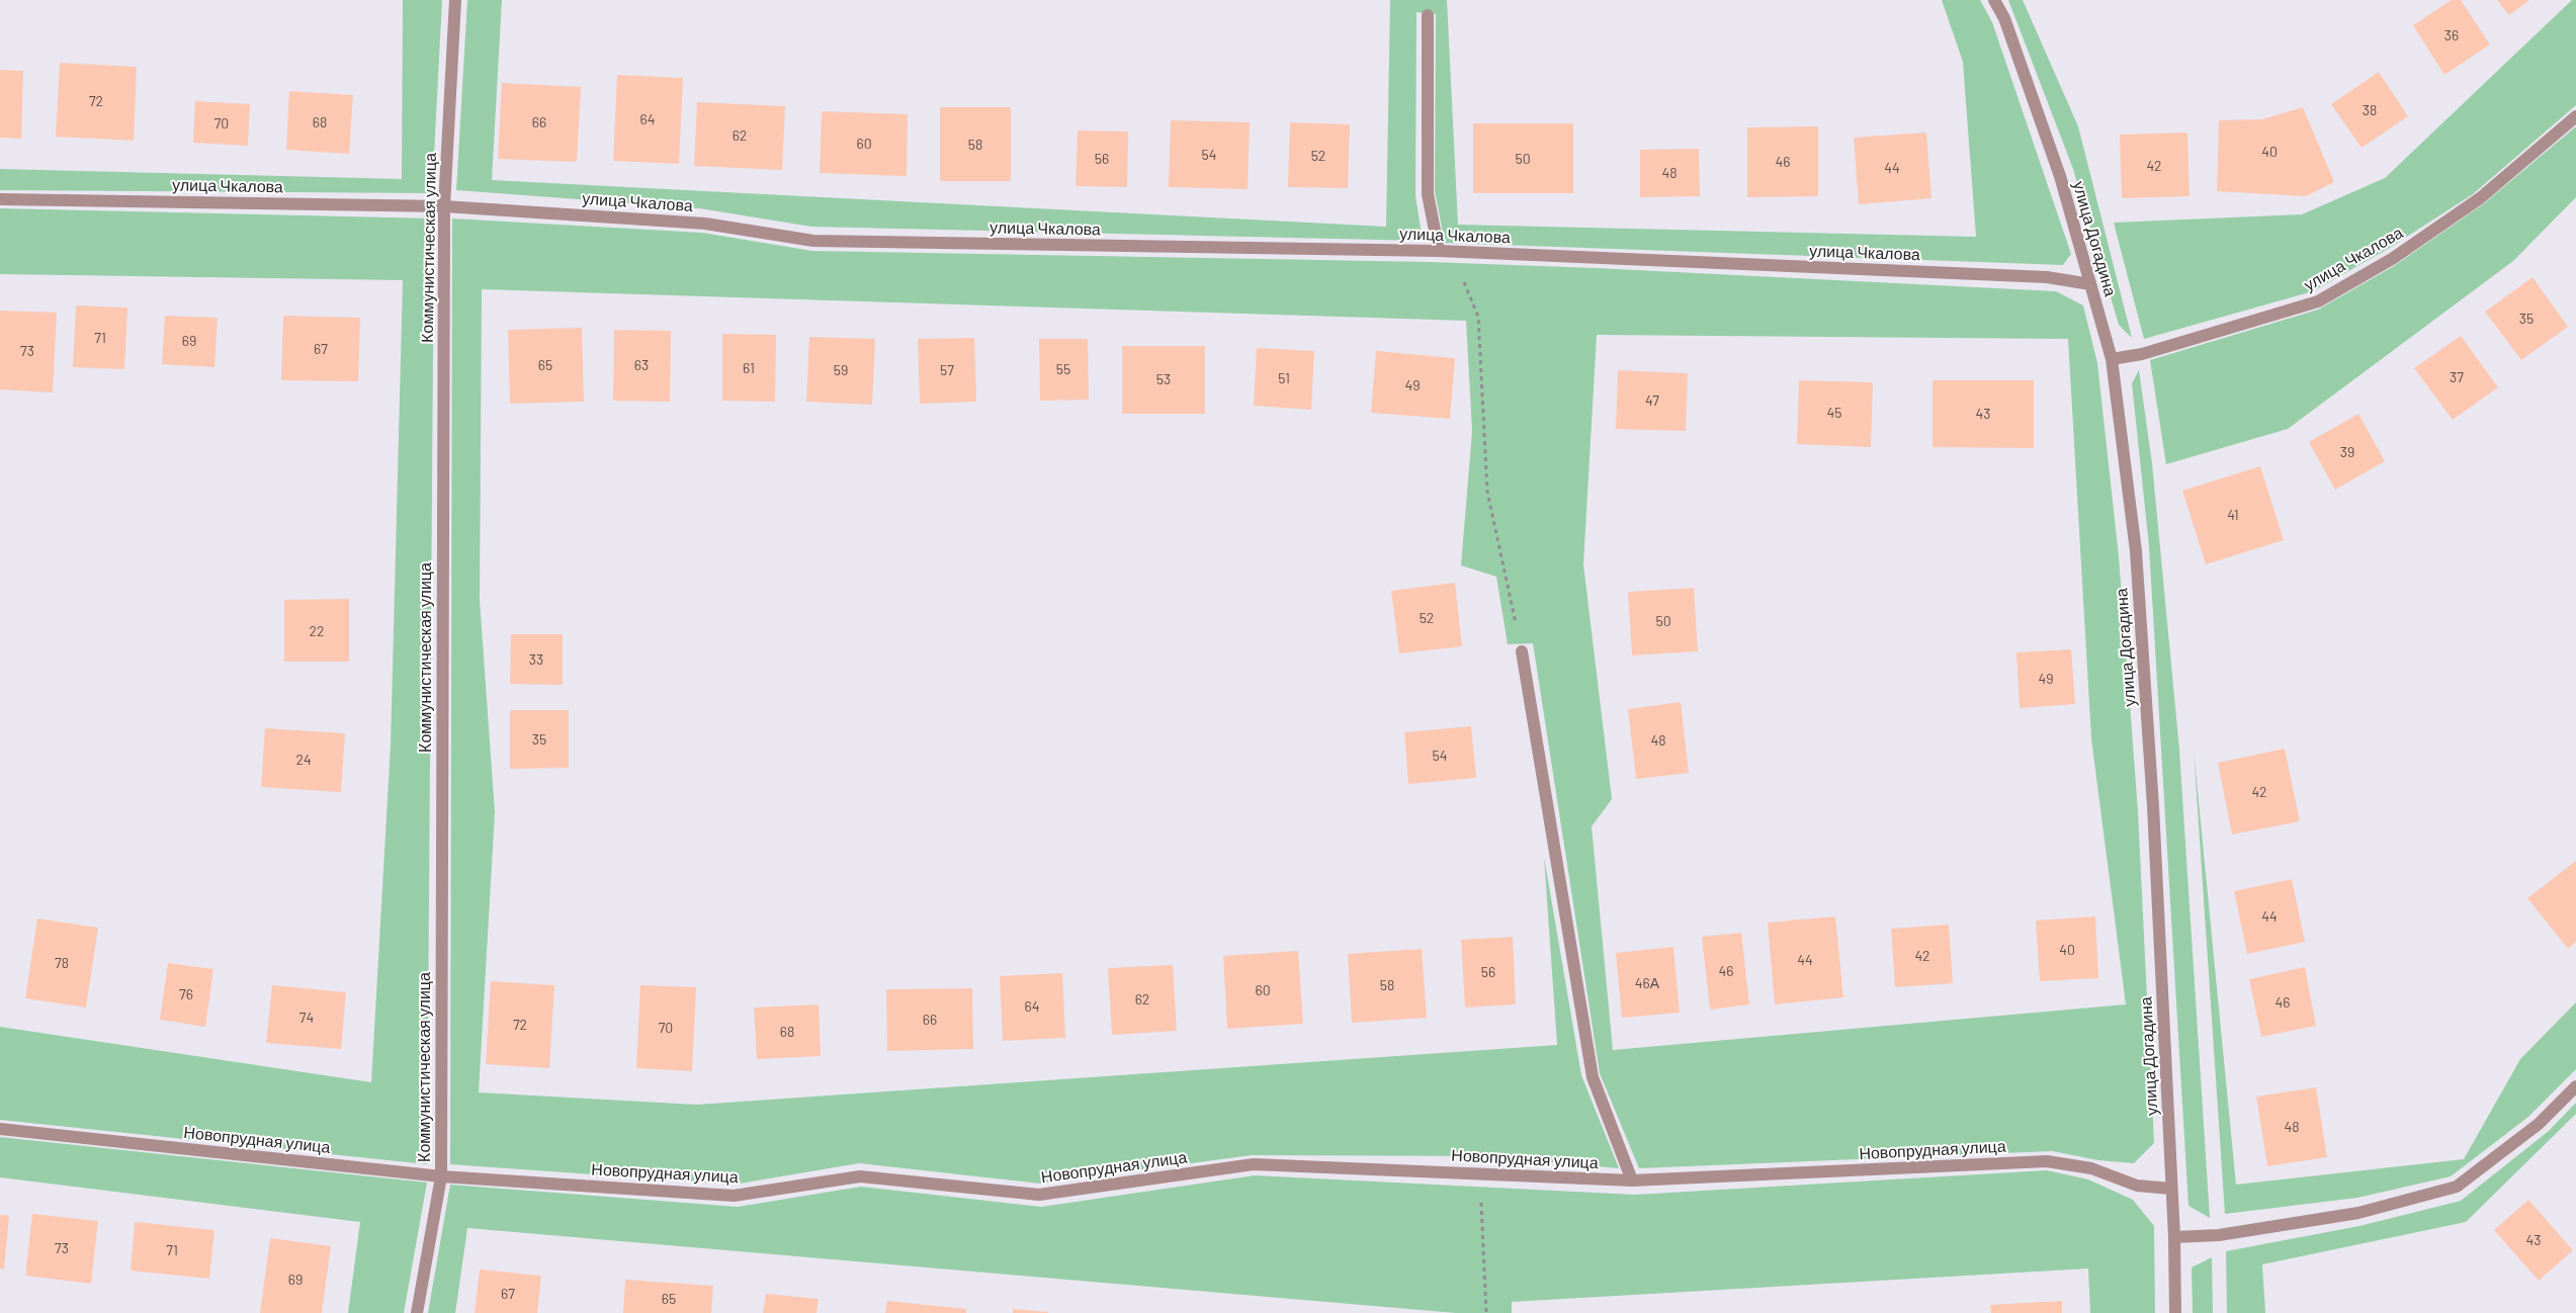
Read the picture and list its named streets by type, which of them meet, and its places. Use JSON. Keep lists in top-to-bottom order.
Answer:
{
  "streets": {
    "street": [
      "улица Чкалова",
      "улица Догадина",
      "Коммунистическая улица",
      "Новопрудная улица"
    ]
  },
  "crossings": [
    ["улица Чкалова", "улица Догадина"],
    ["улица Чкалова", "Коммунистическая улица"],
    ["улица Догадина", "Новопрудная улица"],
    ["Коммунистическая улица", "Новопрудная улица"]
  ],
  "house_numbers": [
    "36",
    "72",
    "38",
    "64",
    "68",
    "66",
    "70",
    "62",
    "60",
    "58",
    "40",
    "54",
    "52",
    "56",
    "50",
    "46",
    "42",
    "44",
    "48",
    "35",
    "71",
    "69",
    "67",
    "73",
    "65",
    "63",
    "61",
    "55",
    "59",
    "57",
    "37",
    "51",
    "53",
    "49",
    "47",
    "45",
    "43",
    "39",
    "41",
    "52",
    "50",
    "22",
    "33",
    "49",
    "35",
    "48",
    "54",
    "24",
    "42",
    "44",
    "40",
    "42",
    "44",
    "78",
    "46",
    "56",
    "46А",
    "58",
    "60",
    "76",
    "62",
    "46",
    "64",
    "74",
    "66",
    "72",
    "70",
    "68",
    "48",
    "43",
    "73",
    "71",
    "69",
    "67",
    "65"
  ]
}
